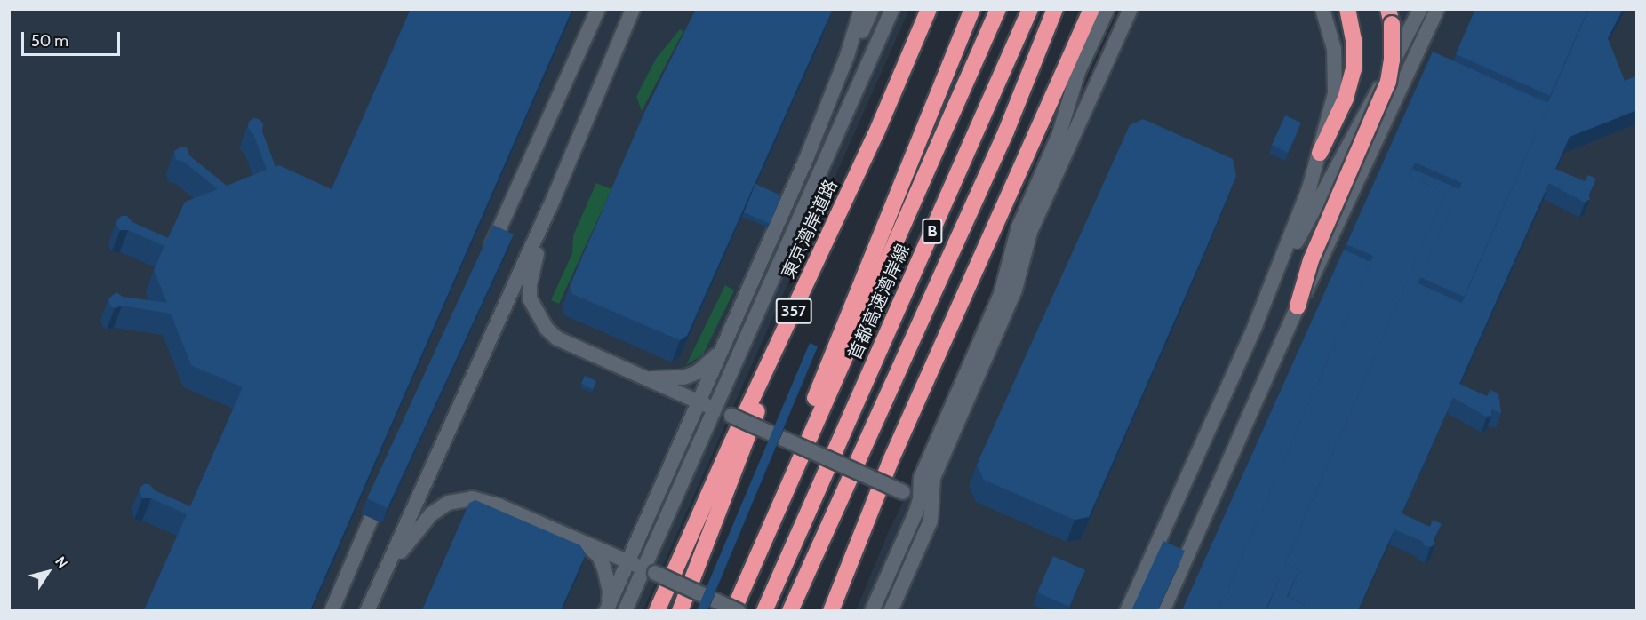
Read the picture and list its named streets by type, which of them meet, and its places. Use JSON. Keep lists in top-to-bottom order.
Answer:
{
  "streets": {
    "highway": [
      "東京湾岸道路",
      "B",
      "首都高速湾岸線",
      "357"
    ]
  },
  "scale_bar": "50 m",
  "north": "top right"
}
